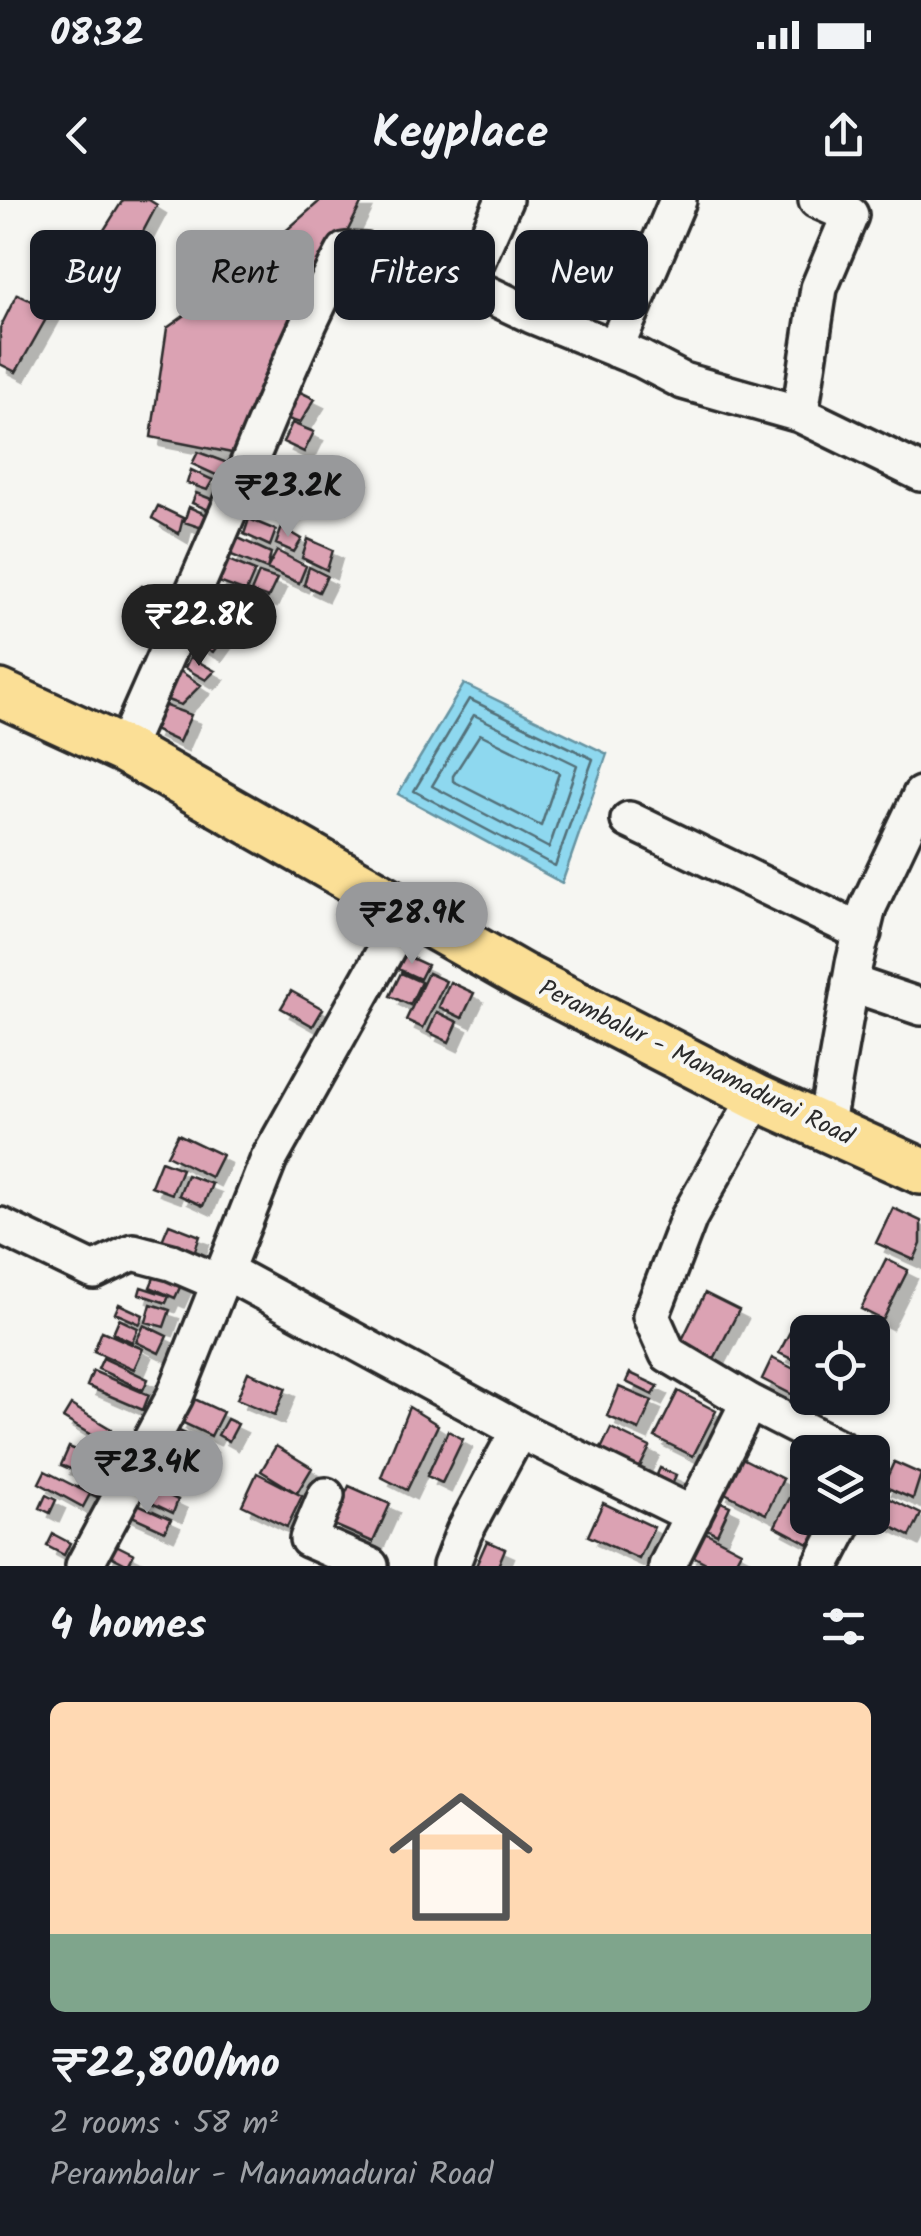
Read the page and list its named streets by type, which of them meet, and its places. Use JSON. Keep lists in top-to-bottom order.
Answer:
{
  "streets": {
    "main road": ["Perambalur - Manamadurai Road"]
  },
  "page": {
    "status": "08:32",
    "header": "Keyplace",
    "chip": [
      "Buy",
      "Rent",
      "Filters",
      "New"
    ],
    "price": [
      "₹23.2K",
      "₹22.8K",
      "₹28.9K",
      "₹23.4K"
    ],
    "heading": "4 homes",
    "list": [
      {
        "name": "₹22,800/mo",
        "note": "2 rooms · 58 m² · Perambalur - Manamadurai Road"
      }
    ]
  }
}
